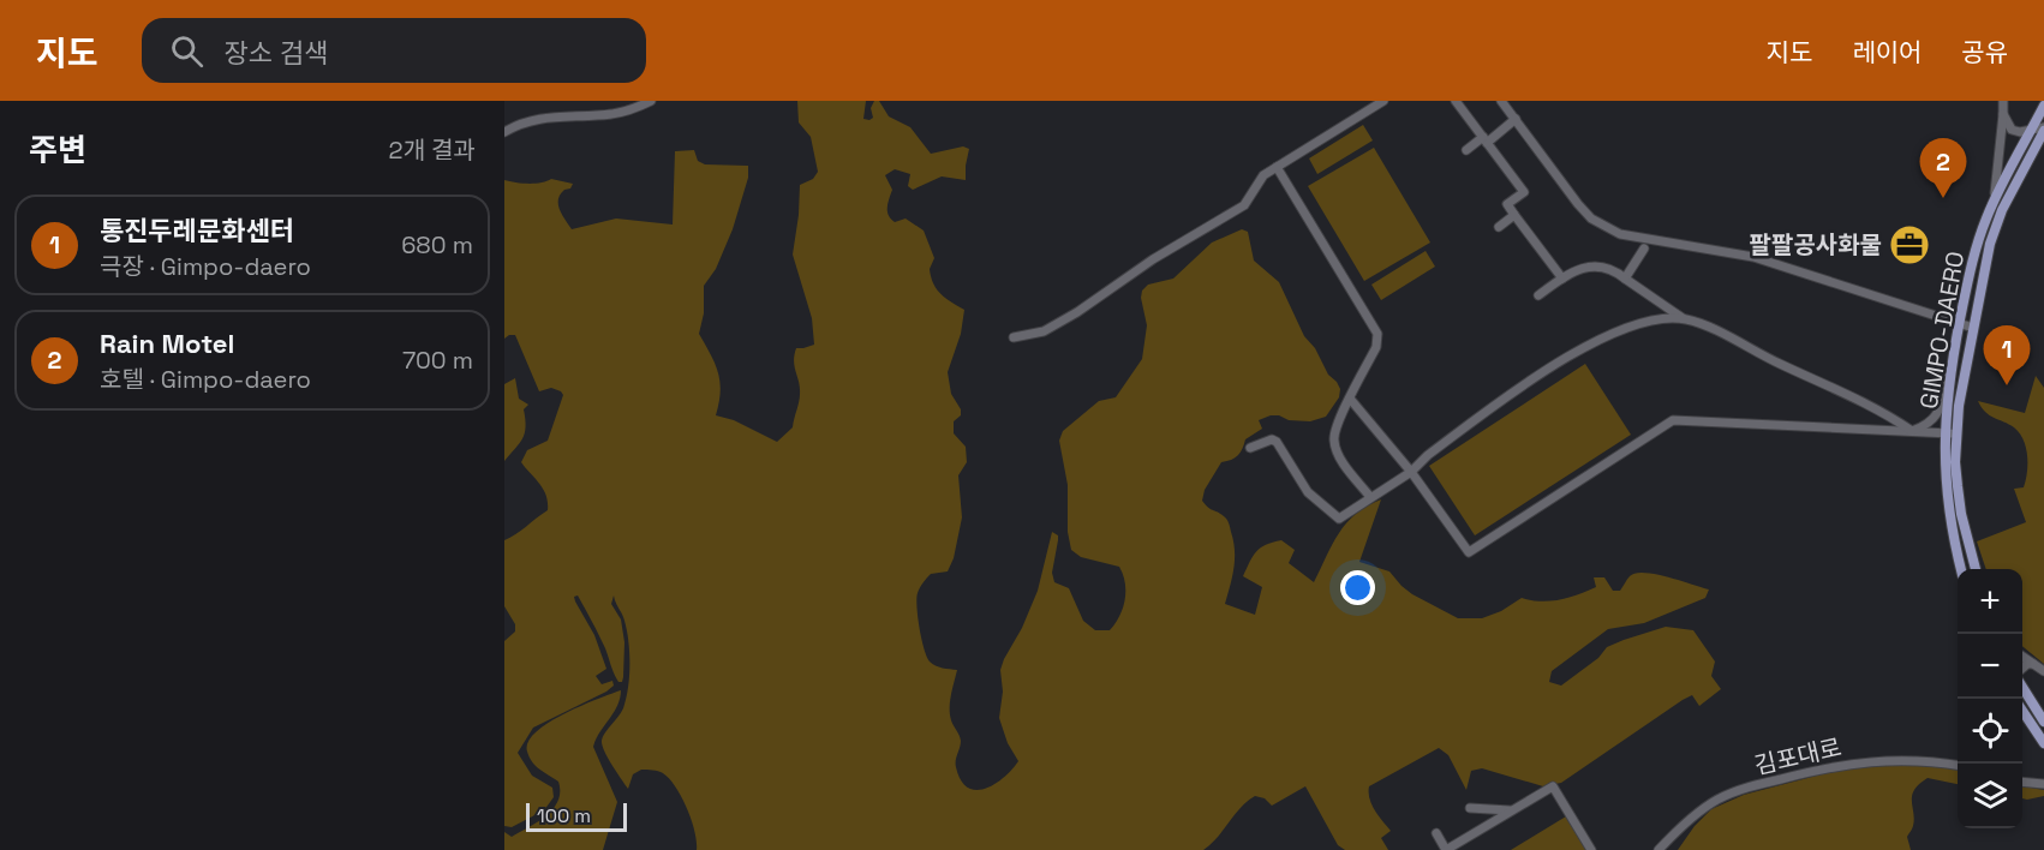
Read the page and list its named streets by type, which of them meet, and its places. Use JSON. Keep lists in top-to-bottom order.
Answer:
{
  "streets": {
    "main road": ["GIMPO-DAERO"],
    "street": ["김포대로"]
  },
  "places": {
    "office": ["팔팔공사화물"]
  },
  "scale_bar": "100 m",
  "page": {
    "header": "지도",
    "search": "장소 검색",
    "nav": ["지도", "레이어", "공유"],
    "heading": ["주변", "2개 결과"],
    "pins": ["2", "1"],
    "list": [
      {
        "mark": "1",
        "name": "통진두레문화센터",
        "note": "극장 · Gimpo-daero",
        "value": "680 m"
      },
      {
        "mark": "2",
        "name": "Rain Motel",
        "note": "호텔 · Gimpo-daero",
        "value": "700 m"
      }
    ],
    "map_buttons": ["+", "−"],
    "scale": "100 m"
  }
}
